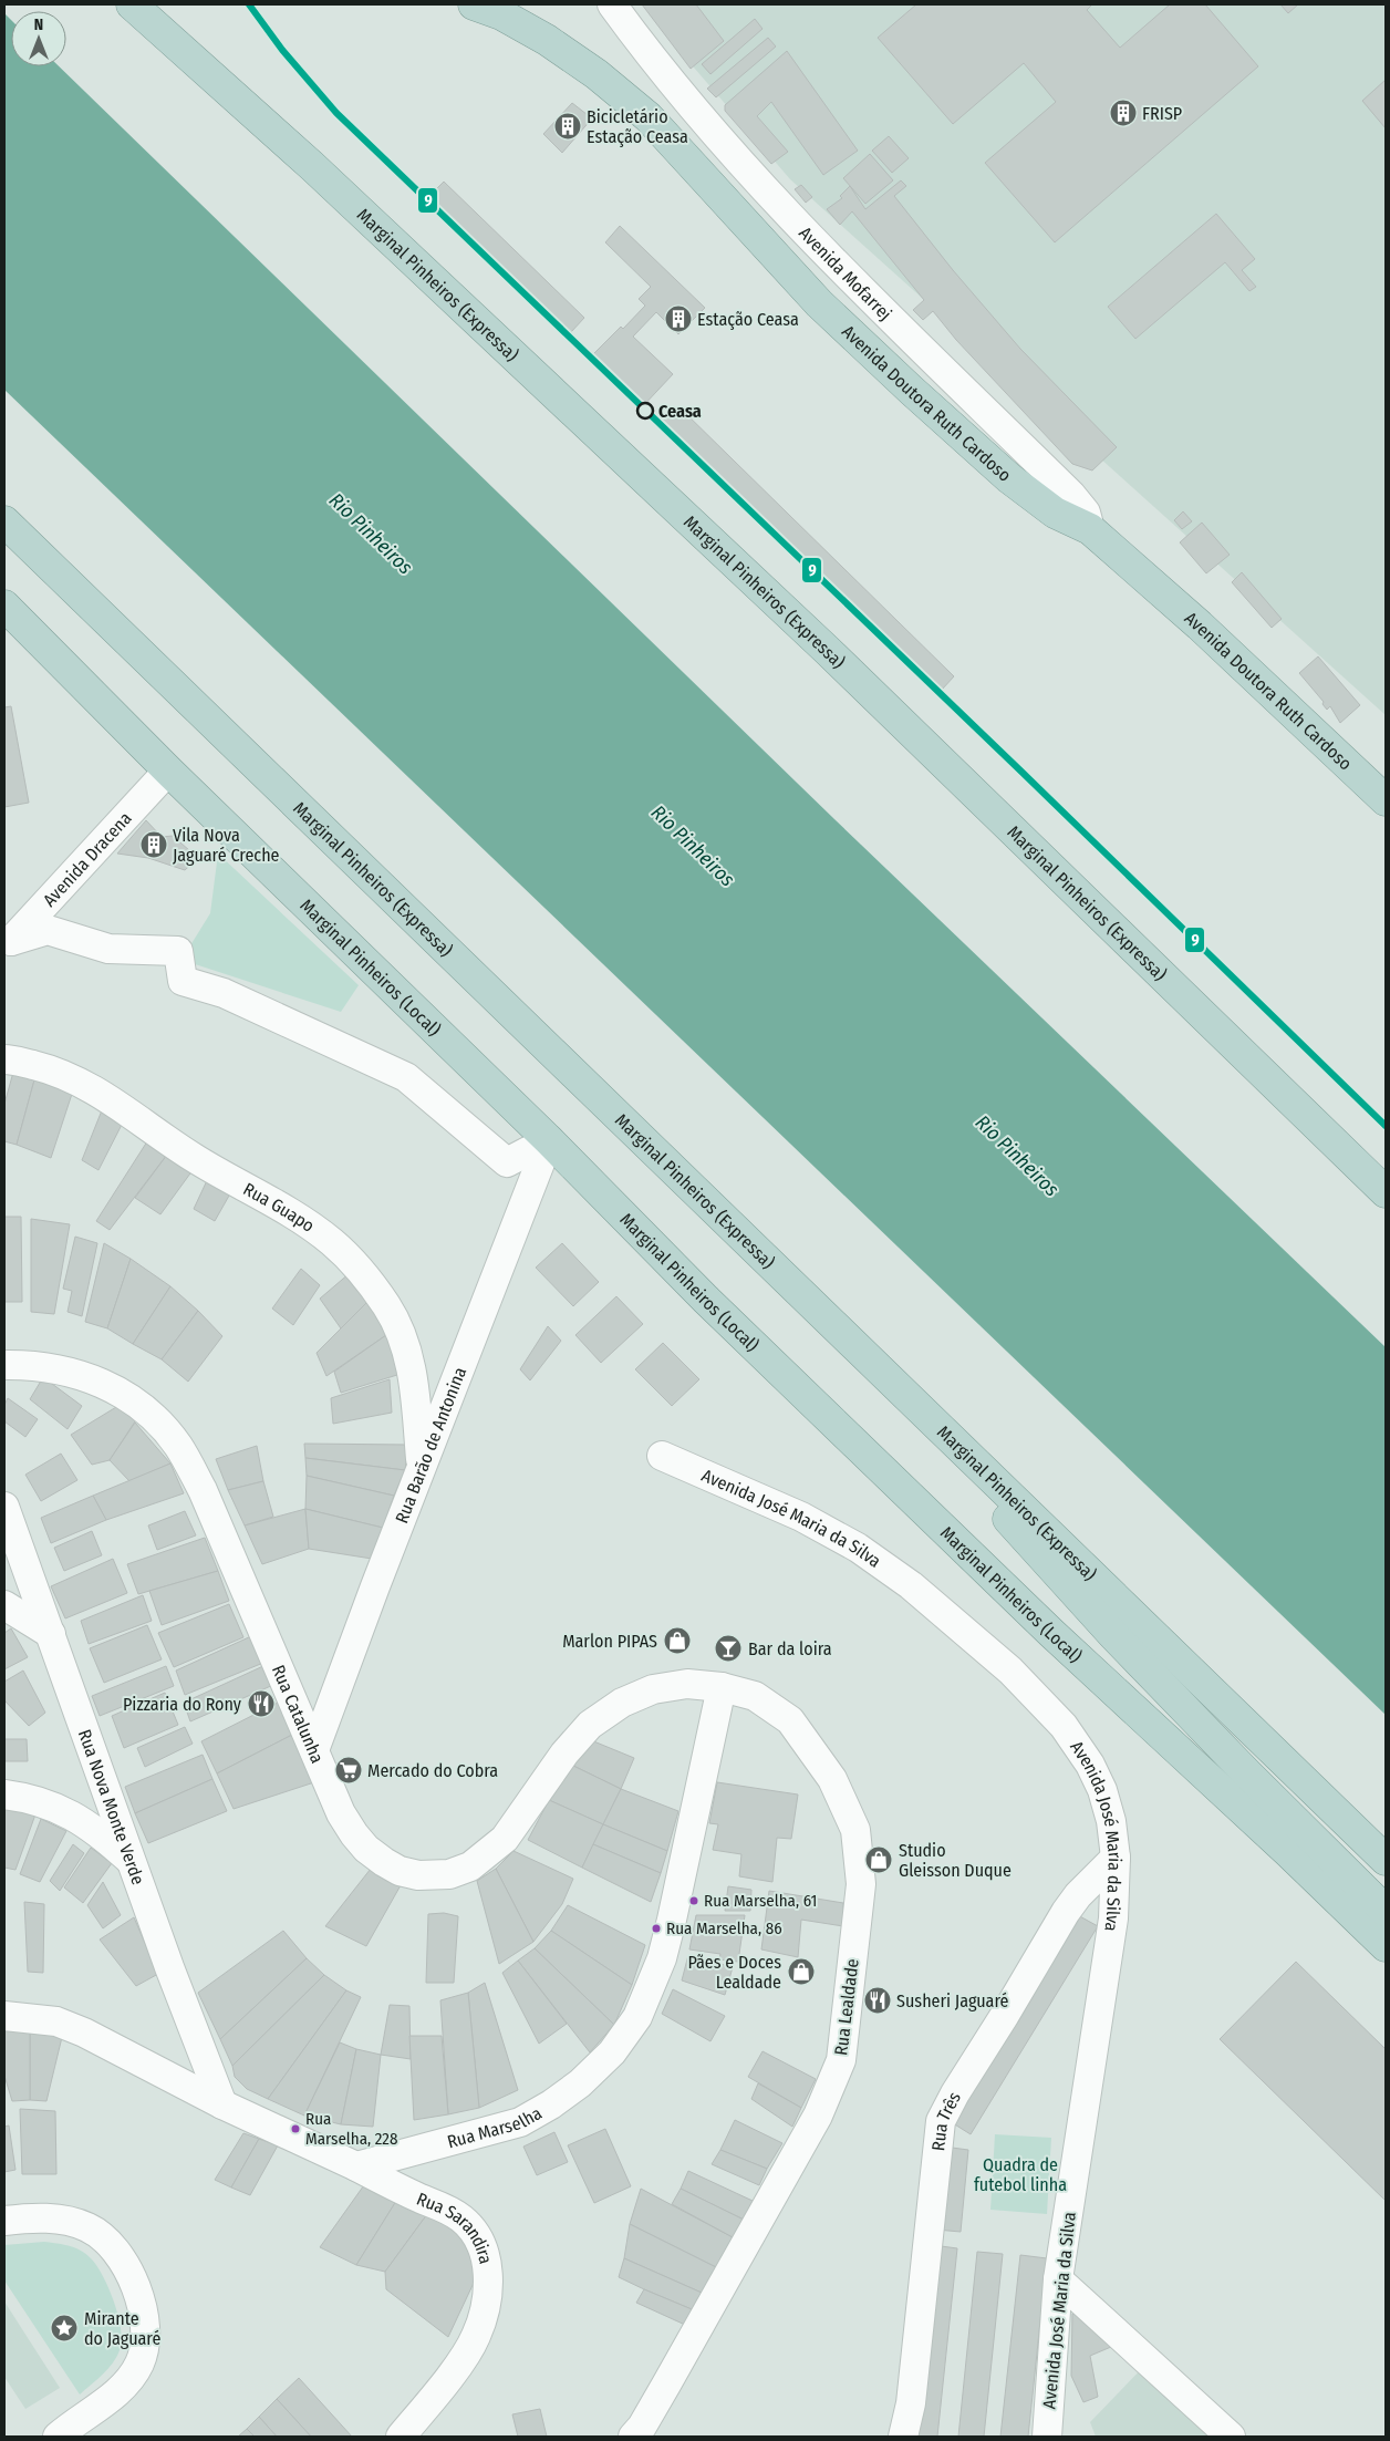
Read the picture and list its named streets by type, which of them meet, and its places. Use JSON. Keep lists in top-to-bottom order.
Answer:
{
  "streets": {
    "highway": ["Marginal Pinheiros (Expressa)", "Avenida Doutora Ruth Cardoso", "Marginal Pinheiros (Local)"],
    "street": [
      "Avenida Mofarrej",
      "Avenida Dracena",
      "Rua Guapo",
      "Rua Barão de Antonina",
      "Avenida José Maria da Silva",
      "Rua Catalunha",
      "Rua Nova Monte Verde",
      "Rua Lealdade",
      "Rua Três",
      "Rua Marselha",
      "Rua Sarandira"
    ]
  },
  "crossings": [
    ["Avenida Mofarrej", "Avenida Doutora Ruth Cardoso"],
    ["Avenida Dracena", "Marginal Pinheiros (Local)"],
    ["Marginal Pinheiros (Local)", "Rua Barão de Antonina"],
    ["Rua Guapo", "Rua Barão de Antonina"],
    ["Rua Barão de Antonina", "Rua Catalunha"],
    ["Avenida José Maria da Silva", "Rua Três"],
    ["Rua Catalunha", "Rua Lealdade"],
    ["Rua Catalunha", "Rua Marselha"],
    ["Rua Lealdade", "Rua Marselha"],
    ["Rua Marselha", "Rua Sarandira"]
  ],
  "water": ["Rio Pinheiros"],
  "parks": ["Quadra de futebol linha"],
  "places": {
    "building": [
      "FRISP",
      "Bicicletário Estação Ceasa",
      "Estação Ceasa",
      "Vila Nova Jaguaré Creche"
    ],
    "other": [
      "Ceasa",
      "Rua Marselha, 61",
      "Rua Marselha, 86",
      "Rua Marselha, 228"
    ],
    "shop": ["Marlon PIPAS", "Studio Gleisson Duque", "Pães e Doces Lealdade"],
    "bar": ["Bar da loira"],
    "restaurant": ["Pizzaria do Rony", "Susheri Jaguaré"],
    "supermarket": ["Mercado do Cobra"],
    "place": ["Mirante do Jaguaré"]
  },
  "lines": ["transit line 9"],
  "north": "top"
}
